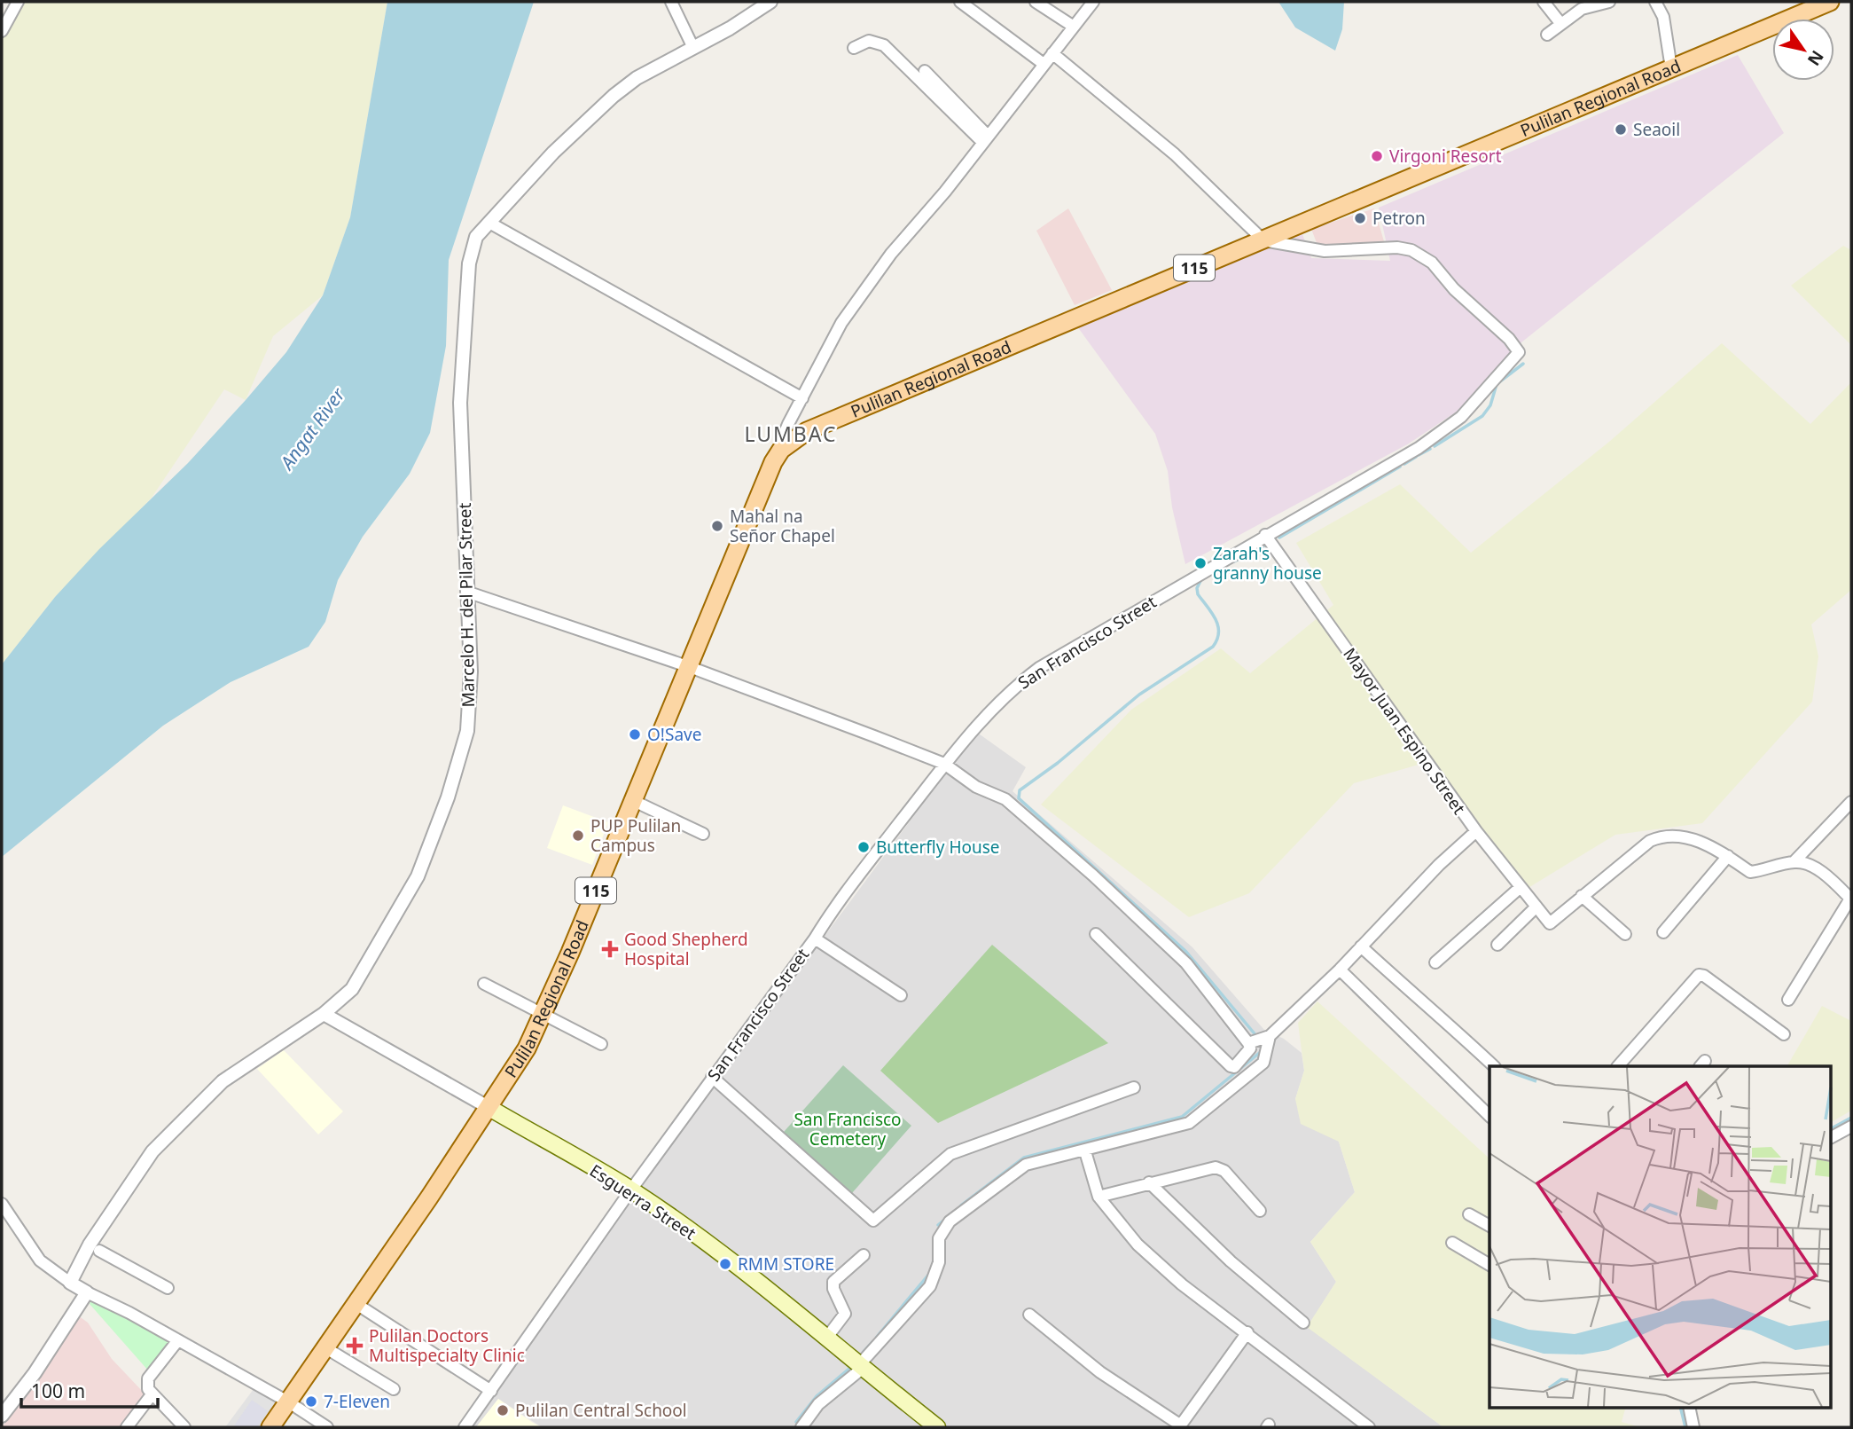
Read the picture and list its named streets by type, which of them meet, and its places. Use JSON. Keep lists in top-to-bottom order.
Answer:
{
  "streets": {
    "main road": ["Pulilan Regional Road", "115", "Esguerra Street"],
    "street": ["Marcelo H. del Pilar Street", "San Francisco Street", "Mayor Juan Espino Street"]
  },
  "crossings": [
    ["Pulilan Regional Road", "San Francisco Street"],
    ["Pulilan Regional Road", "Esguerra Street"],
    ["Marcelo H. del Pilar Street", "Esguerra Street"],
    ["San Francisco Street", "Mayor Juan Espino Street"],
    ["San Francisco Street", "Esguerra Street"]
  ],
  "districts": ["LUMBAC"],
  "water": ["Angat River"],
  "parks": ["San Francisco Cemetery"],
  "places": {
    "other": [
      "Seaoil",
      "Virgoni Resort",
      "Petron",
      "Mahal na Señor Chapel",
      "Zarah's granny house",
      "O!Save",
      "PUP Pulilan Campus",
      "Butterfly House",
      "RMM STORE",
      "7-Eleven",
      "Pulilan Central School"
    ],
    "health": ["Good Shepherd Hospital", "Pulilan Doctors Multispecialty Clinic"]
  },
  "scale_bar": "100 m",
  "north": "bottom right"
}
